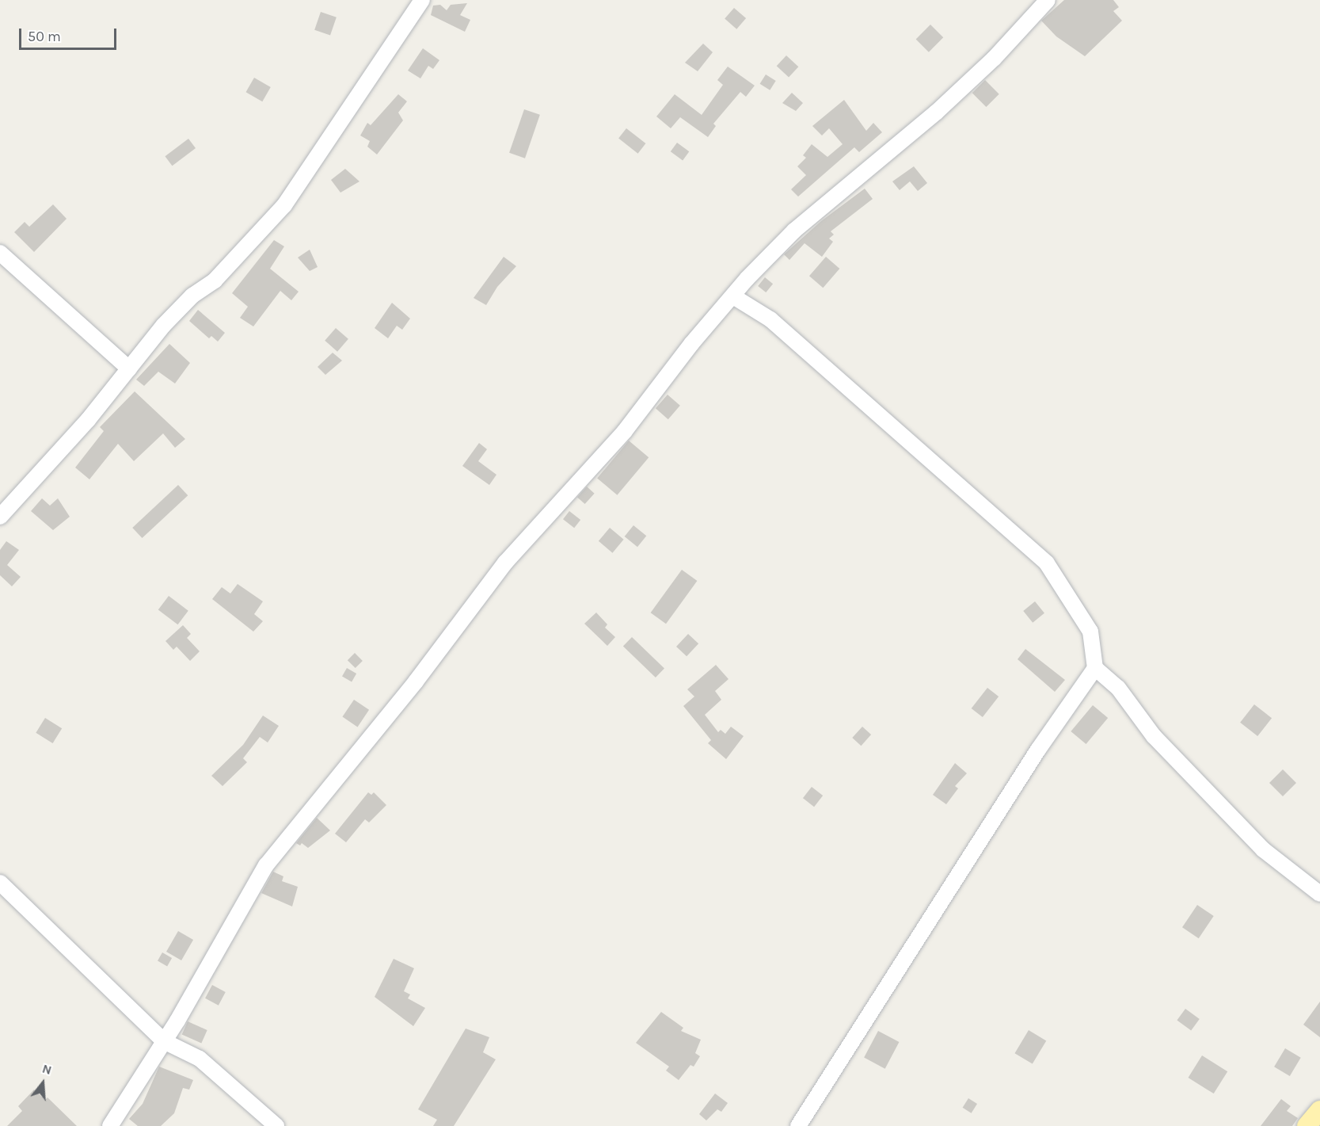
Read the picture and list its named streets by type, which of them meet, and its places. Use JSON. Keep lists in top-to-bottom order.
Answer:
{
  "scale_bar": "50 m",
  "north": "top"
}
